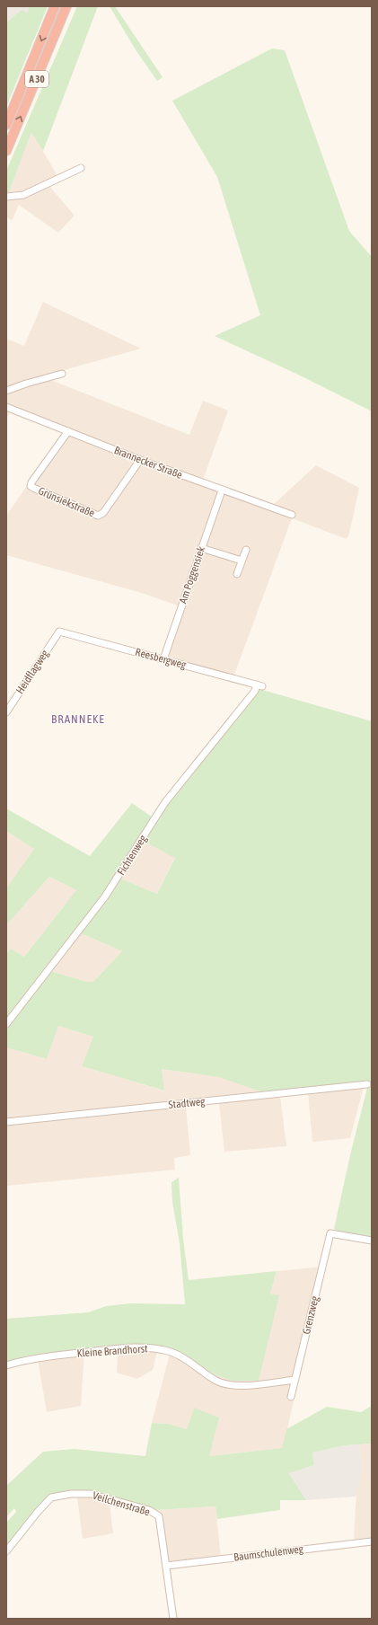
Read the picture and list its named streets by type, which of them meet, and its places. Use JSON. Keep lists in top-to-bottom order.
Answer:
{
  "streets": {
    "highway": ["A 30"],
    "street": [
      "Brannecker Straße",
      "Grünsiekstraße",
      "Am Poggensiek",
      "Reesbergweg",
      "Heidflagweg",
      "Fichtenweg",
      "Stadtweg",
      "Grenzweg",
      "Kleine Brandhorst",
      "Veilchenstraße",
      "Baumschulenweg"
    ]
  },
  "crossings": [
    ["Brannecker Straße", "Grünsiekstraße"],
    ["Brannecker Straße", "Am Poggensiek"],
    ["Am Poggensiek", "Reesbergweg"],
    ["Reesbergweg", "Heidflagweg"],
    ["Reesbergweg", "Fichtenweg"],
    ["Grenzweg", "Kleine Brandhorst"],
    ["Veilchenstraße", "Baumschulenweg"]
  ],
  "districts": ["BRANNEKE"]
}
